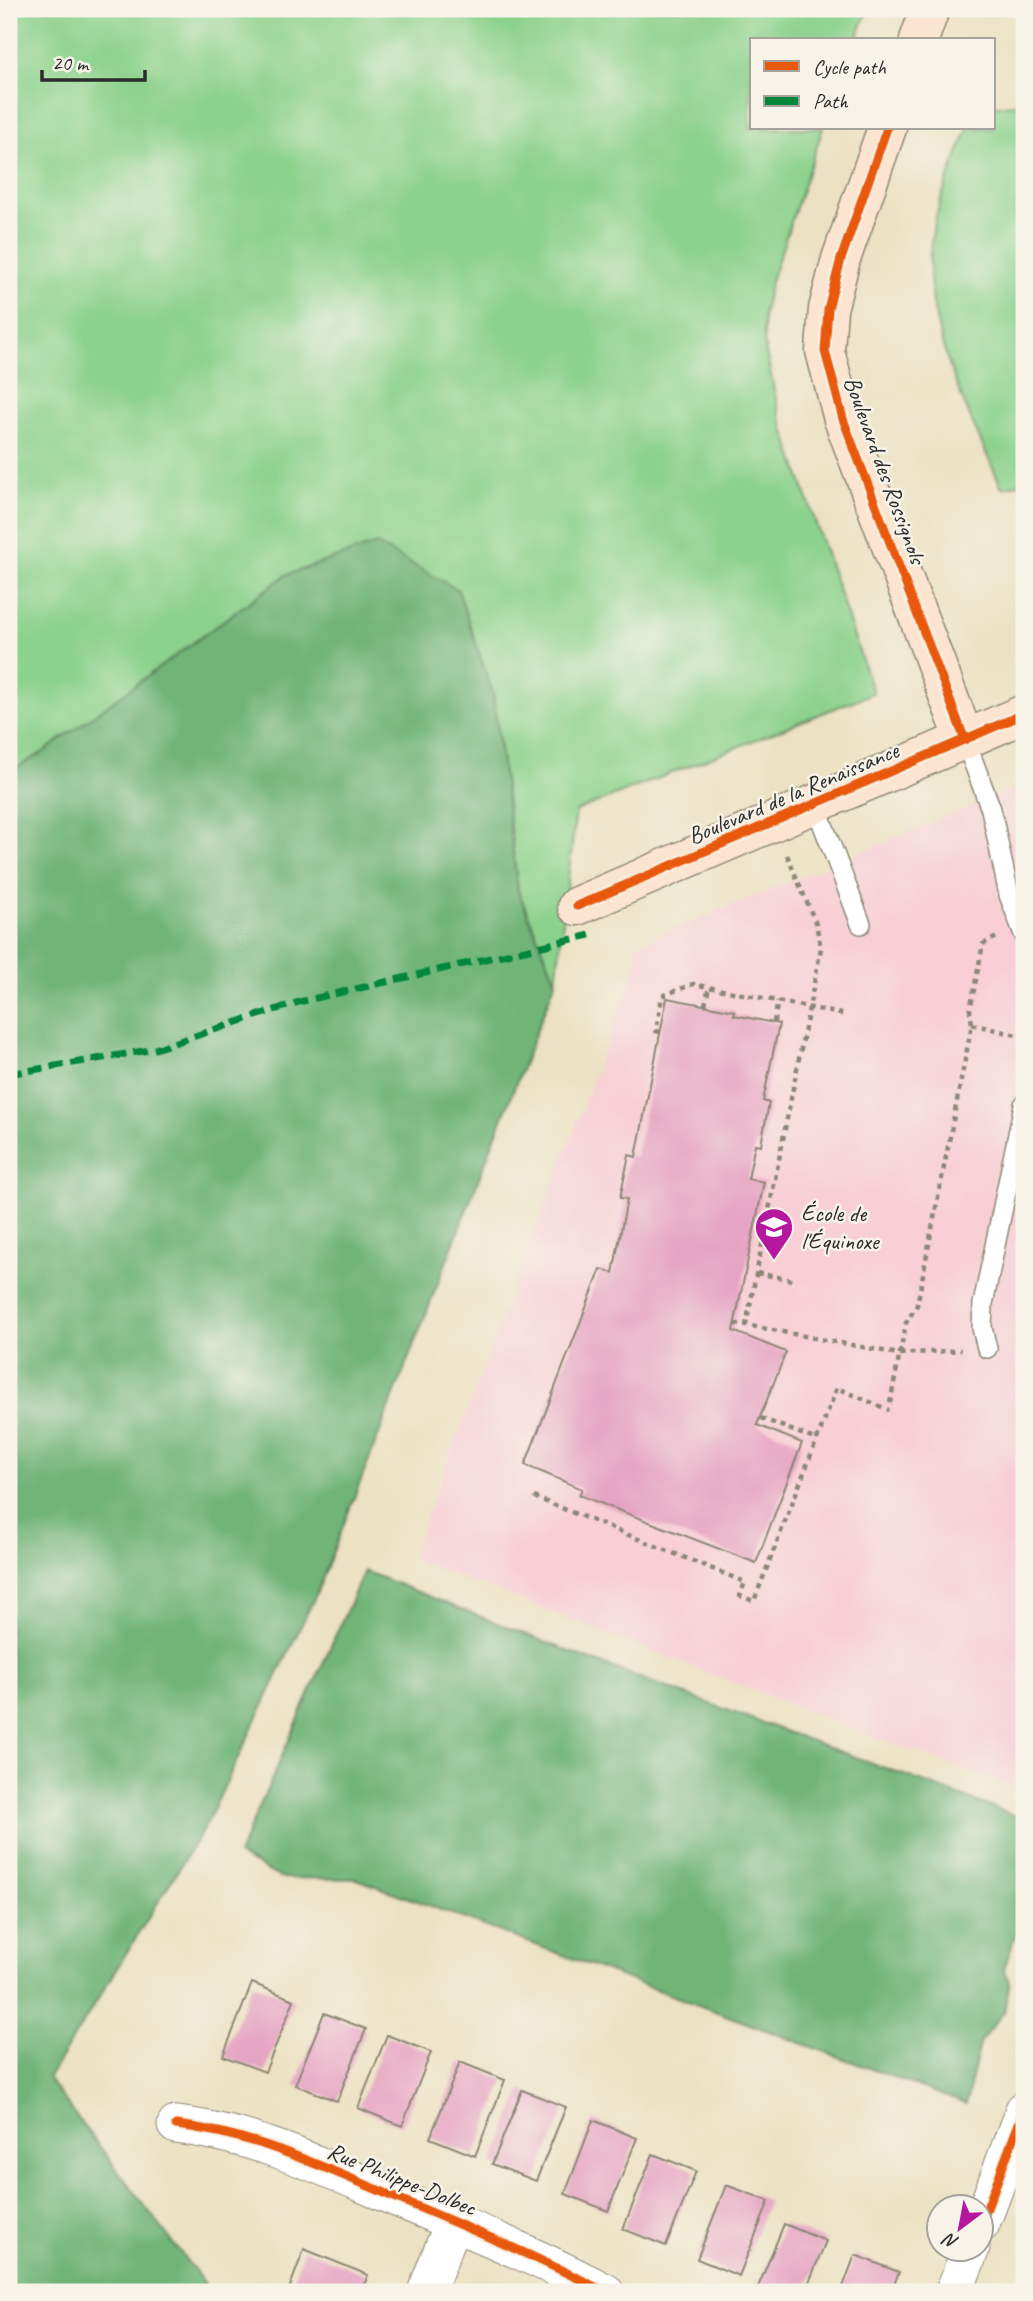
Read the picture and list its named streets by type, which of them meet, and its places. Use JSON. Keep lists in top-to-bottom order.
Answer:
{
  "streets": {
    "street": ["Boulevard des Rossignols", "Boulevard de la Renaissance", "Rue Philippe-Dolbec"]
  },
  "crossings": [
    ["Boulevard des Rossignols", "Boulevard de la Renaissance"]
  ],
  "places": {
    "school or university": ["École de l'Équinoxe"]
  },
  "legend": ["Cycle path", "Path"],
  "scale_bar": "20 m",
  "north": "bottom left"
}
